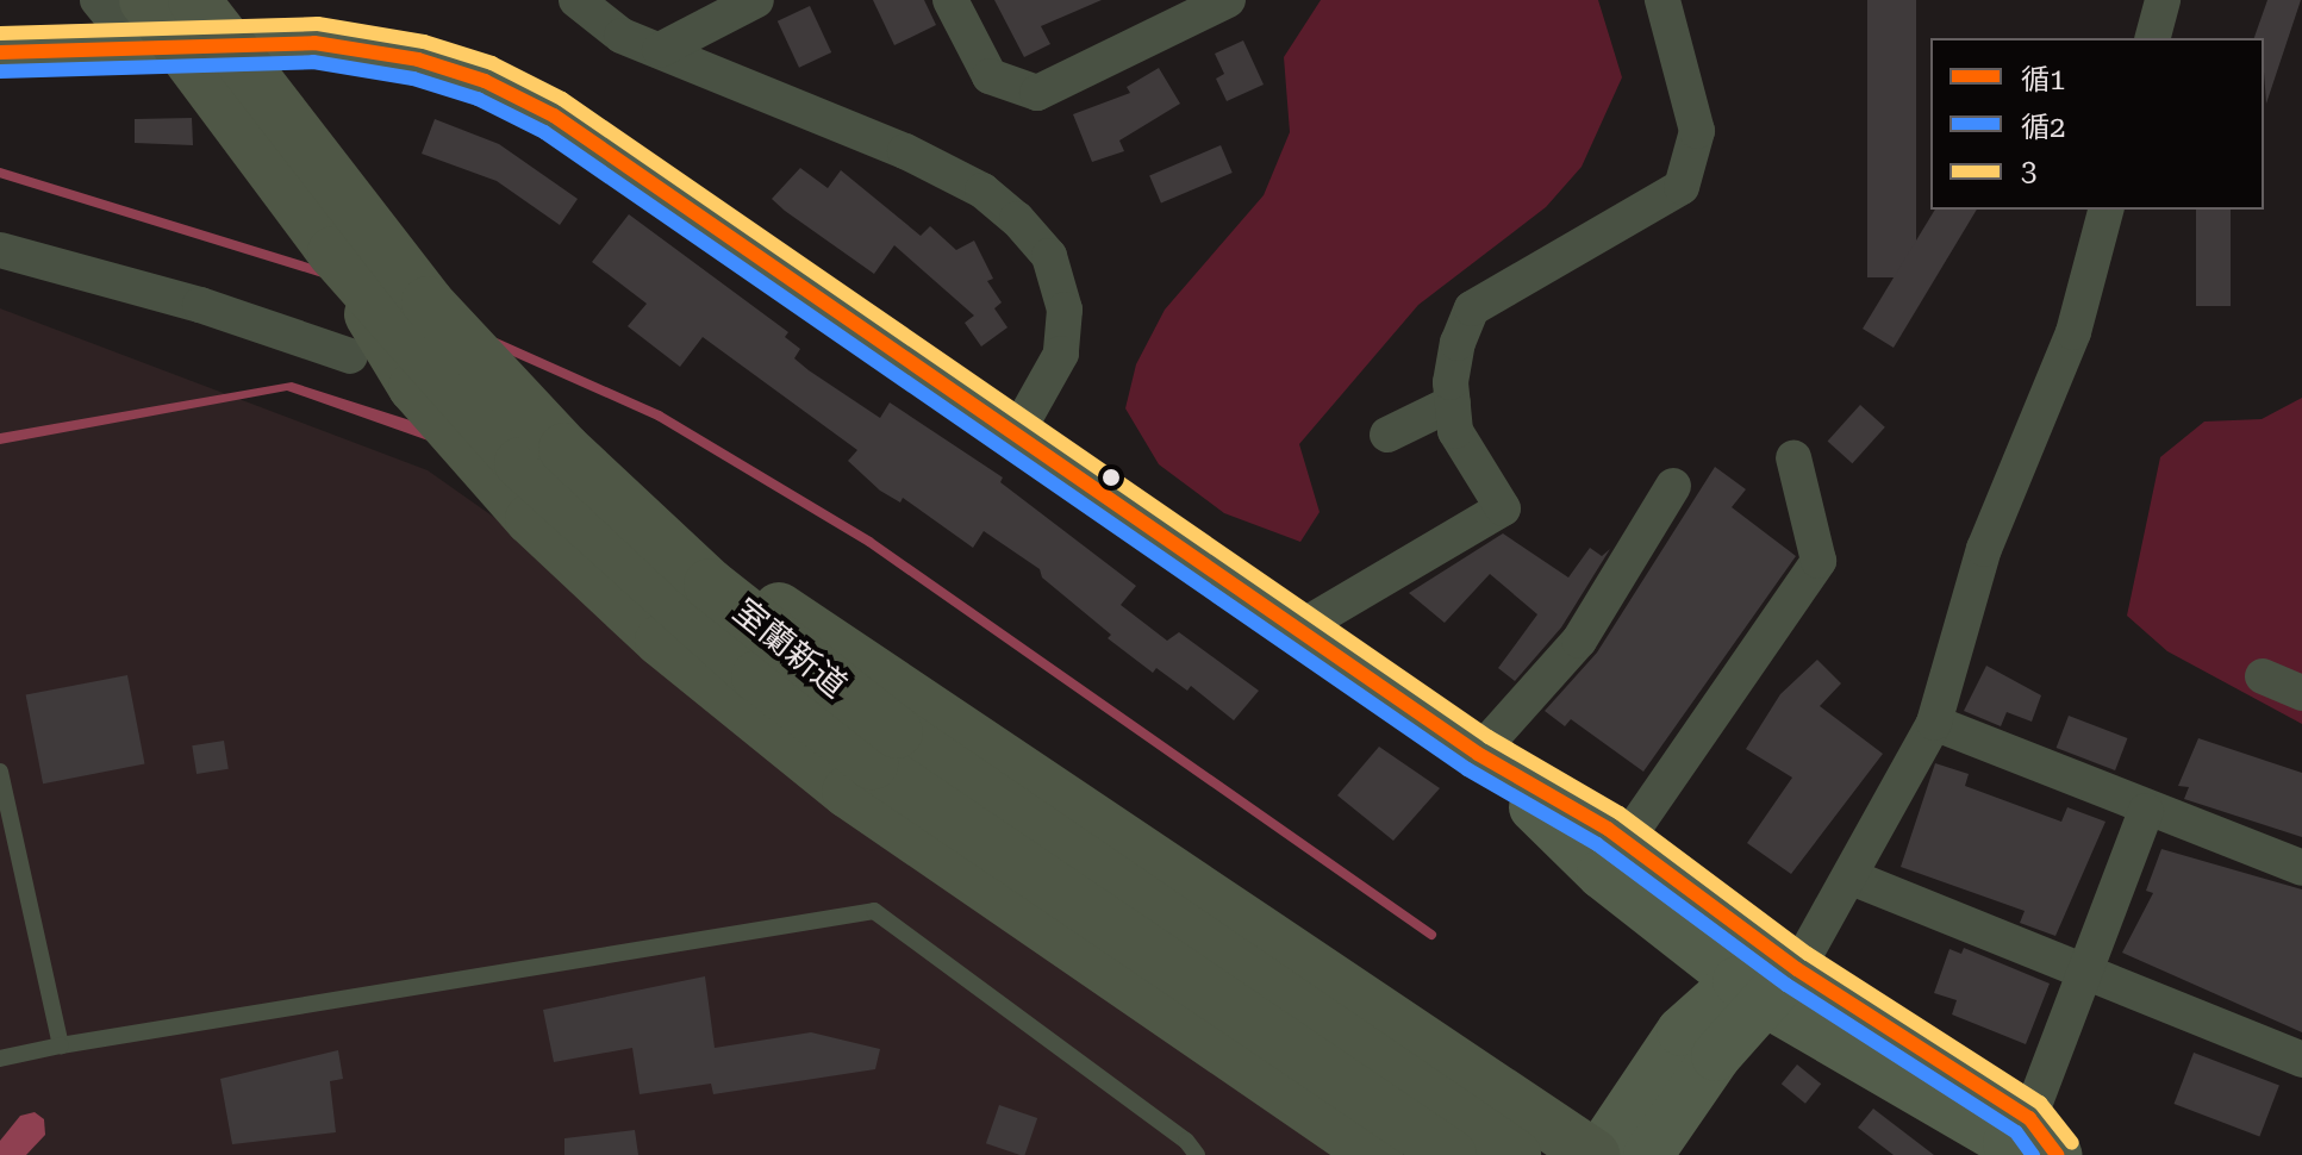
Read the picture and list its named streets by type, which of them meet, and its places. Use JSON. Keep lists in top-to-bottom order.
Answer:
{
  "streets": {
    "highway": ["室蘭新道"]
  },
  "lines": ["transit line 3", "transit line 循1", "transit line 循2"],
  "legend": ["循1", "循2", "3"]
}
